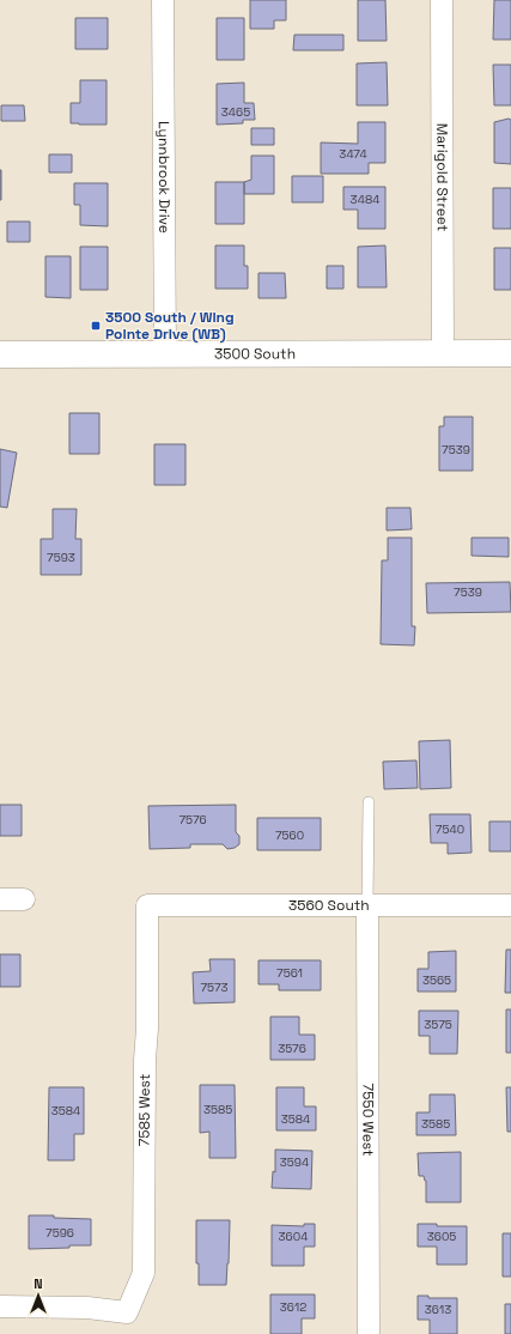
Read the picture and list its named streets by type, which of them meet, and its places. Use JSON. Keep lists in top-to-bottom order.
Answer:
{
  "streets": {
    "main road": ["3500 South"],
    "street": [
      "Lynnbrook Drive",
      "Marigold Street",
      "3560 South",
      "7585 West",
      "7550 West"
    ]
  },
  "crossings": [
    ["Lynnbrook Drive", "3500 South"],
    ["Marigold Street", "3500 South"],
    ["3560 South", "7585 West"],
    ["3560 South", "7550 West"]
  ],
  "places": {
    "transit": ["3500 South / Wing Pointe Drive (WB)"]
  },
  "house_numbers": [
    "3465",
    "3474",
    "3484",
    "7539",
    "7593",
    "7539",
    "7576",
    "7540",
    "7560",
    "7561",
    "3565",
    "7573",
    "3575",
    "3576",
    "3585",
    "3584",
    "3584",
    "3585",
    "3594",
    "7596",
    "3604",
    "3605",
    "3612",
    "3613"
  ],
  "north": "top"
}
